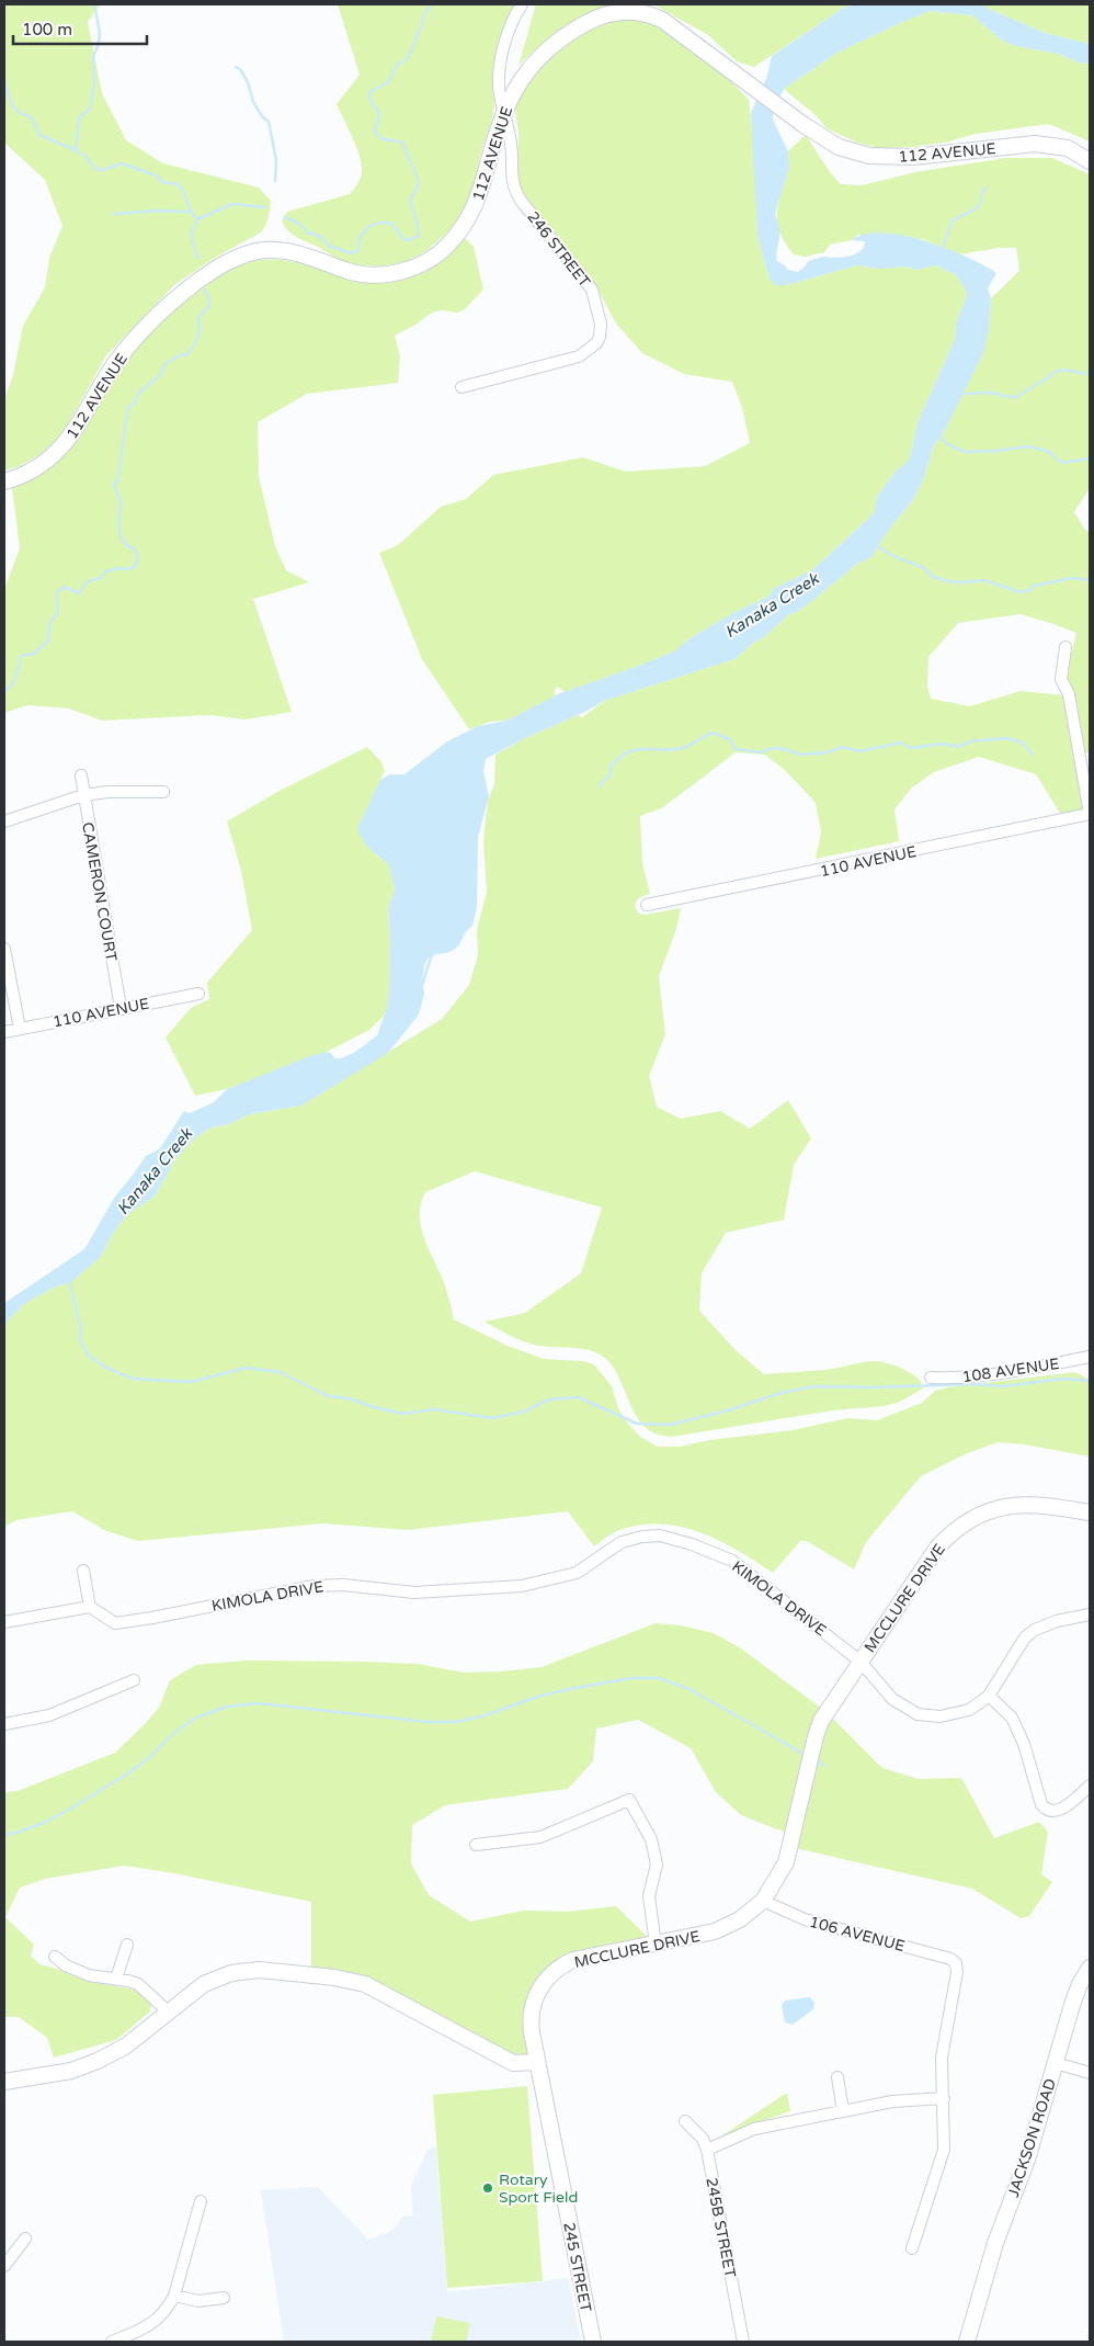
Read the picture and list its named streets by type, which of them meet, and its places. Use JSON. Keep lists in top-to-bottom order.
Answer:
{
  "streets": {
    "main road": [
      "112 AVENUE",
      "MCCLURE DRIVE",
      "JACKSON ROAD",
      "245 STREET"
    ],
    "street": [
      "246 STREET",
      "110 AVENUE",
      "CAMERON COURT",
      "108 AVENUE",
      "KIMOLA DRIVE",
      "106 AVENUE",
      "245B STREET"
    ]
  },
  "crossings": [
    ["112 AVENUE", "246 STREET"],
    ["110 AVENUE", "CAMERON COURT"],
    ["KIMOLA DRIVE", "MCCLURE DRIVE"],
    ["MCCLURE DRIVE", "106 AVENUE"],
    ["MCCLURE DRIVE", "245 STREET"]
  ],
  "water": ["Kanaka Creek"],
  "places": ["Rotary Sport Field"],
  "scale_bar": "100 m"
}
